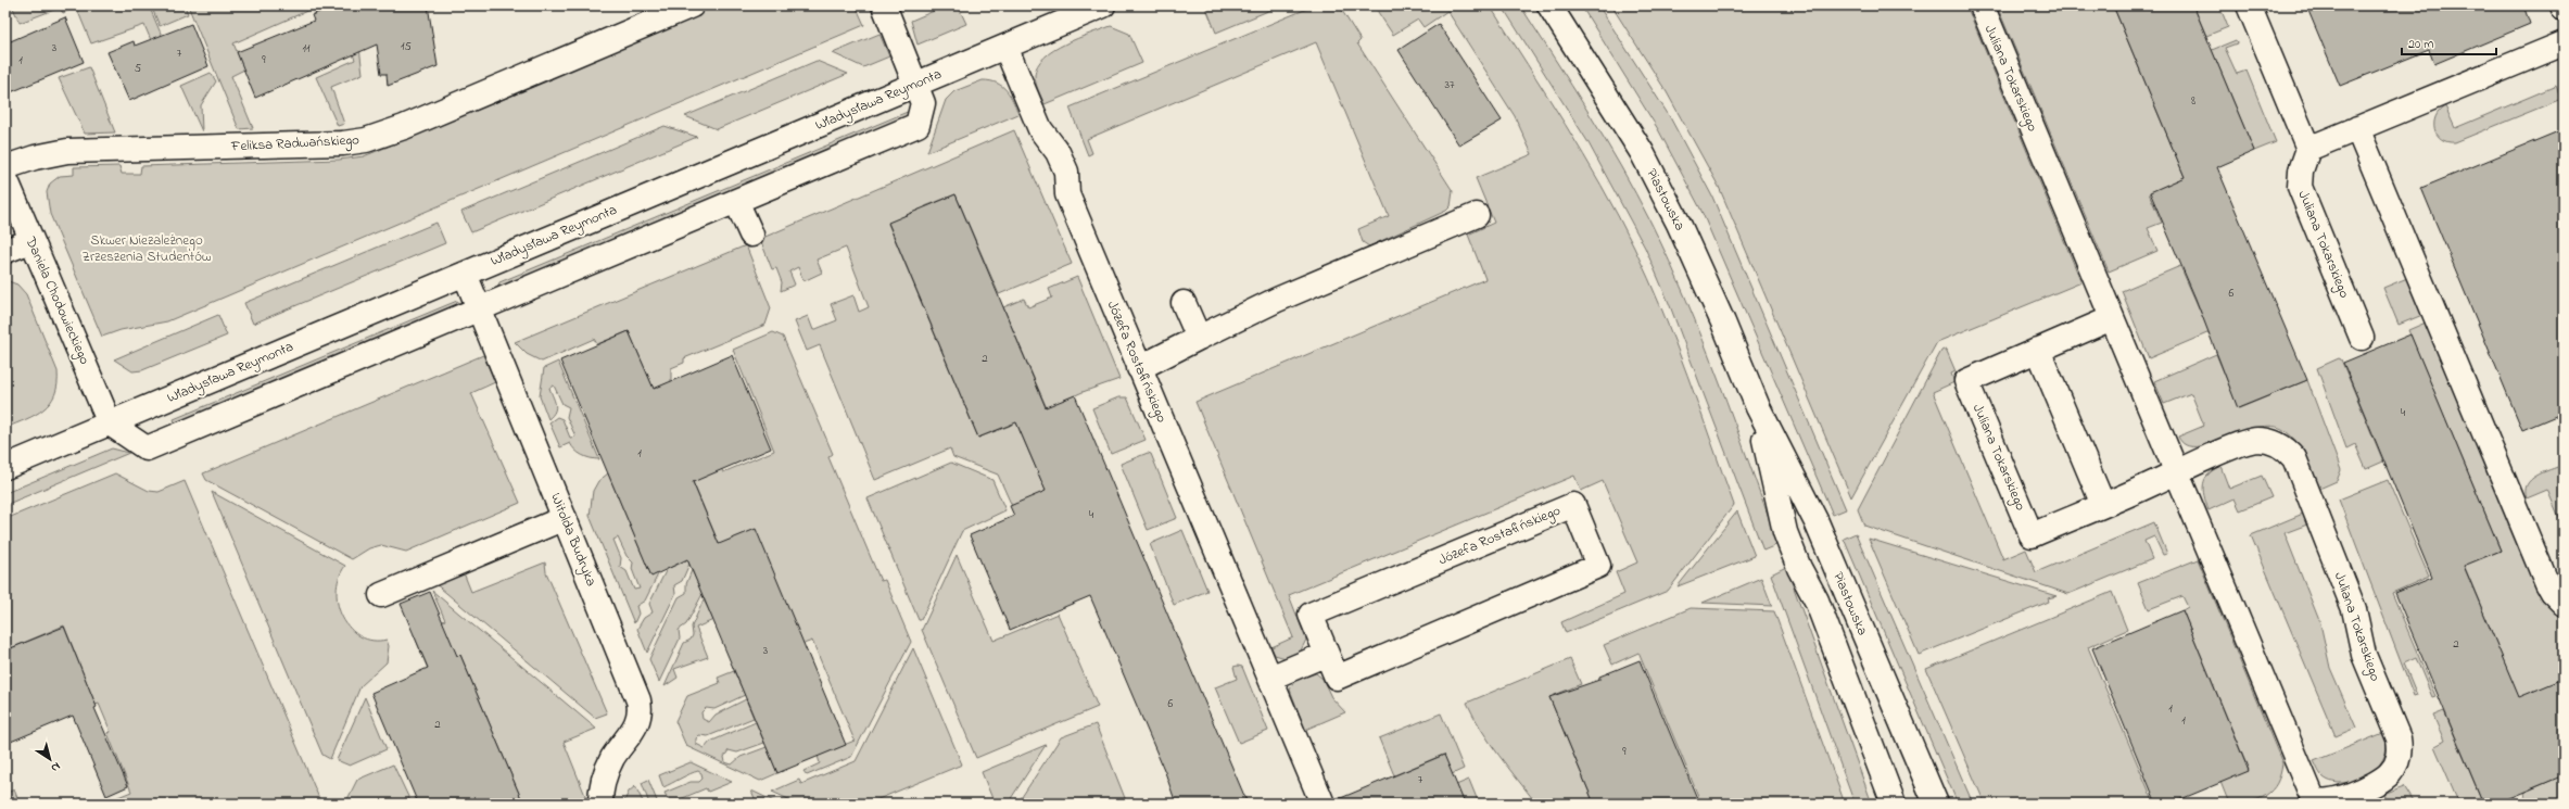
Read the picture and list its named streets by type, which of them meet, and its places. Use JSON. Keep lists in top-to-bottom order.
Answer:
{
  "streets": {
    "street": [
      "Juliana Tokarskiego",
      "Władysława Reymonta",
      "Feliksa Radwańskiego",
      "Piastowska",
      "Daniela Chodowieckiego",
      "Józefa Rostafińskiego",
      "Witolda Budryka"
    ]
  },
  "crossings": [
    ["Władysława Reymonta", "Daniela Chodowieckiego"],
    ["Władysława Reymonta", "Józefa Rostafińskiego"],
    ["Władysława Reymonta", "Witolda Budryka"]
  ],
  "parks": ["Skwer Niezależnego Zrzeszenia Studentów"],
  "house_numbers": [
    "15",
    "3",
    "11",
    "7",
    "9",
    "1",
    "5",
    "37",
    "8",
    "6",
    "2",
    "4",
    "1",
    "4",
    "2",
    "3",
    "6",
    "1",
    "1",
    "2",
    "9",
    "7"
  ],
  "scale_bar": "20 m",
  "north": "bottom right"
}
